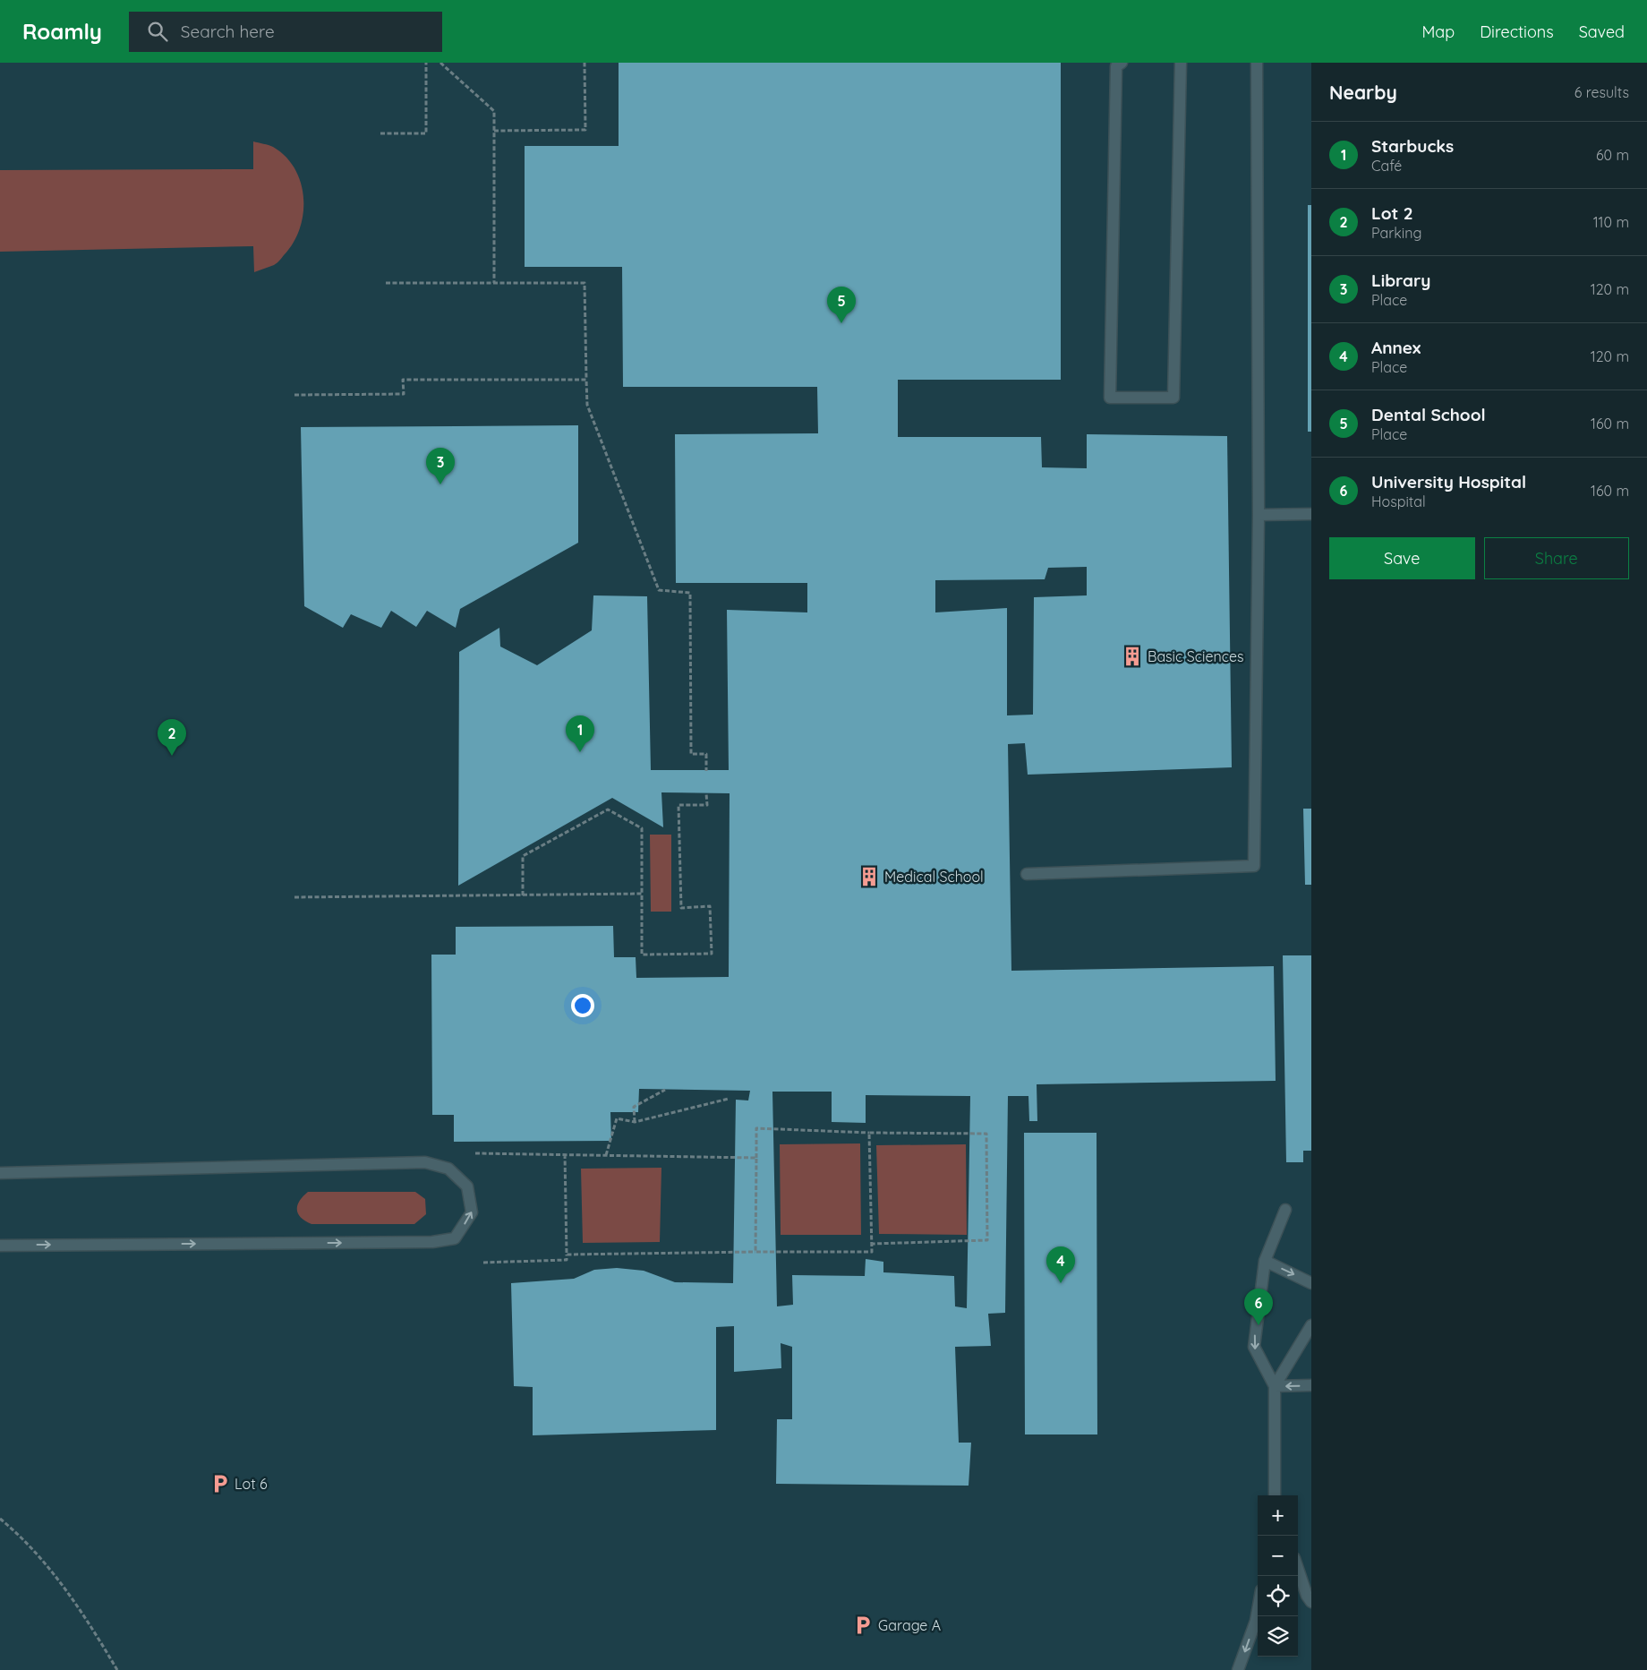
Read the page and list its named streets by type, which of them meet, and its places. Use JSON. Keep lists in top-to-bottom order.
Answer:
{
  "places": {
    "building": ["Basic Sciences", "Medical School"],
    "parking": ["Lot 6", "Garage A"]
  },
  "page": {
    "header": "Roamly",
    "search": "Search here",
    "nav": ["Map", "Directions", "Saved"],
    "heading": ["Nearby", "6 results"],
    "list": [
      {
        "mark": "1",
        "name": "Starbucks",
        "note": "Café",
        "value": "60 m"
      },
      {
        "mark": "2",
        "name": "Lot 2",
        "note": "Parking",
        "value": "110 m"
      },
      {
        "mark": "3",
        "name": "Library",
        "note": "Place",
        "value": "120 m"
      },
      {
        "mark": "4",
        "name": "Annex",
        "note": "Place",
        "value": "120 m"
      },
      {
        "mark": "5",
        "name": "Dental School",
        "note": "Place",
        "value": "160 m"
      },
      {
        "mark": "6",
        "name": "University Hospital",
        "note": "Hospital",
        "value": "160 m"
      }
    ],
    "pins": [
      "5",
      "3",
      "1",
      "2",
      "4",
      "6"
    ],
    "buttons": ["Save", "Share"],
    "map_buttons": ["+", "−"]
  }
}
